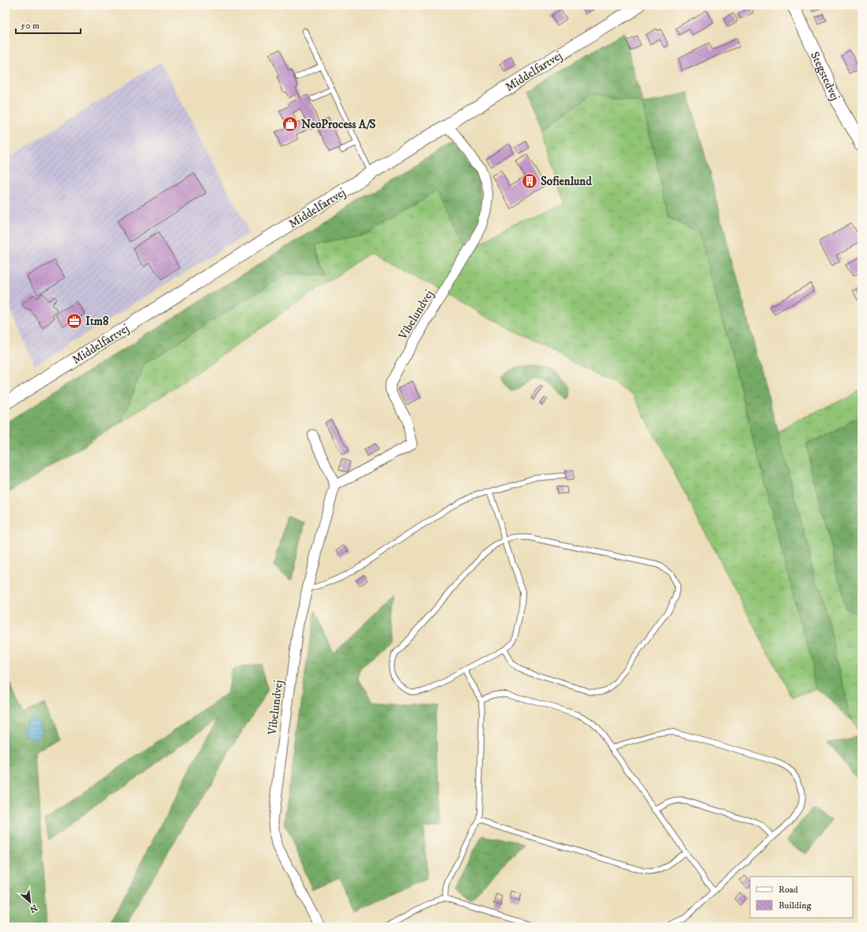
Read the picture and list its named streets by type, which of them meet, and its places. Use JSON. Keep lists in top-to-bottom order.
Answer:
{
  "streets": {
    "main road": ["Middelfartvej", "Stegstedvej"],
    "street": ["Vibelundvej"]
  },
  "crossings": [
    ["Middelfartvej", "Vibelundvej"]
  ],
  "places": {
    "shop": ["NeoProcess A/S"],
    "building": ["Sofienlund"],
    "office": ["Itm8"]
  },
  "legend": ["Road", "Building"],
  "scale_bar": "50 m",
  "north": "bottom right"
}
